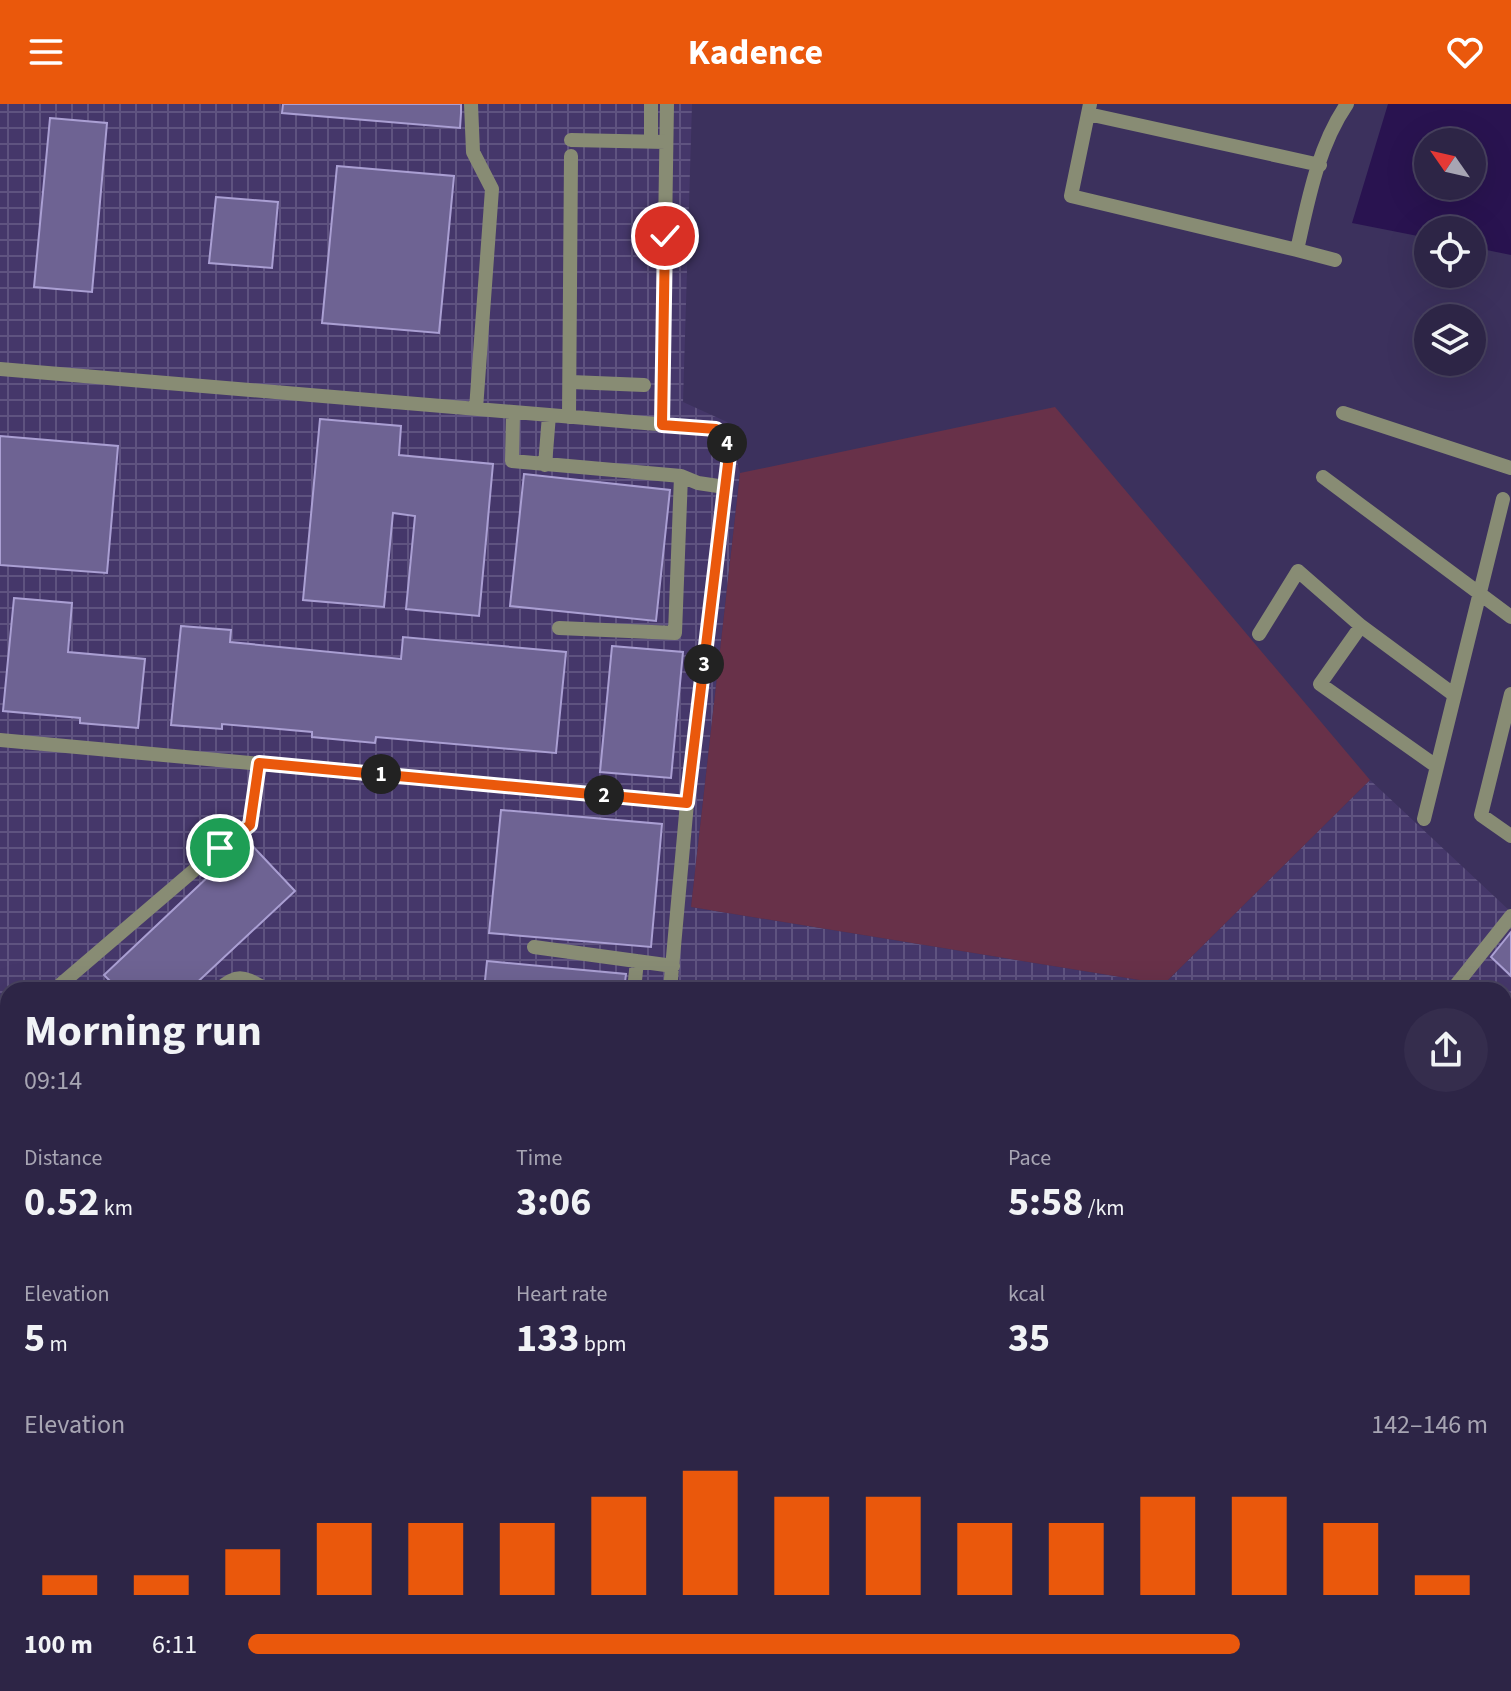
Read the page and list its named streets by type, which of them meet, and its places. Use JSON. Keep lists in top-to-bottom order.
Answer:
{
  "north": "top left",
  "page": {
    "header": "Kadence",
    "pins": [
      "4",
      "3",
      "1",
      "2"
    ],
    "heading": ["Morning run", "09:14"],
    "stats": [
      ["Distance", "0.52 km"],
      ["Time", "3:06"],
      ["Pace", "5:58 /km"],
      ["Elevation", "5 m"],
      ["Heart rate", "133 bpm"],
      ["kcal", "35"]
    ],
    "chart": ["Elevation", "142–146 m"],
    "list": [
      {
        "name": "100 m",
        "note": "6:11"
      }
    ]
  }
}
